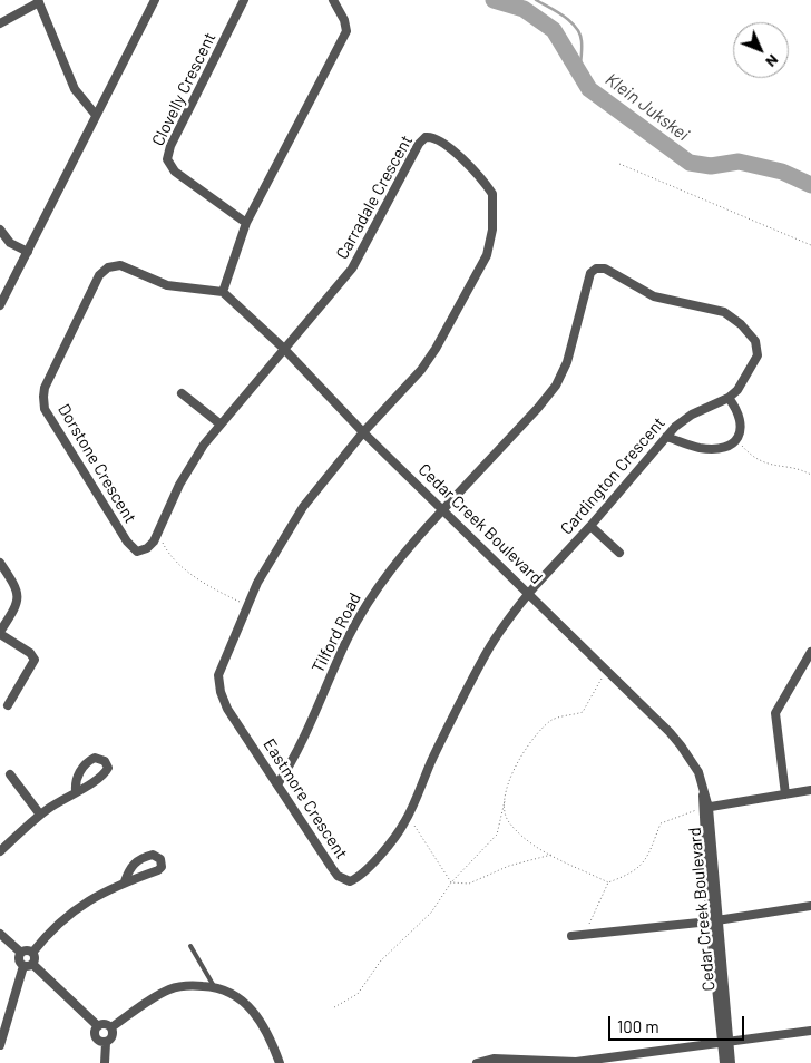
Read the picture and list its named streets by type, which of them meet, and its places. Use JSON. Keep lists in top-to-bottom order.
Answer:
{
  "streets": {
    "street": [
      "Clovelly Crescent",
      "Carradale Crescent",
      "Dorstone Crescent",
      "Cardington Crescent",
      "Cedar Creek Boulevard",
      "Tilford Road",
      "Eastmore Crescent"
    ]
  },
  "crossings": [
    ["Carradale Crescent", "Dorstone Crescent"],
    ["Carradale Crescent", "Cedar Creek Boulevard"],
    ["Carradale Crescent", "Eastmore Crescent"],
    ["Dorstone Crescent", "Cedar Creek Boulevard"],
    ["Cardington Crescent", "Cedar Creek Boulevard"],
    ["Cardington Crescent", "Tilford Road"],
    ["Cardington Crescent", "Eastmore Crescent"],
    ["Cedar Creek Boulevard", "Tilford Road"],
    ["Cedar Creek Boulevard", "Eastmore Crescent"],
    ["Tilford Road", "Eastmore Crescent"]
  ],
  "water": ["Klein Jukskei"],
  "scale_bar": "100 m",
  "north": "bottom right"
}
